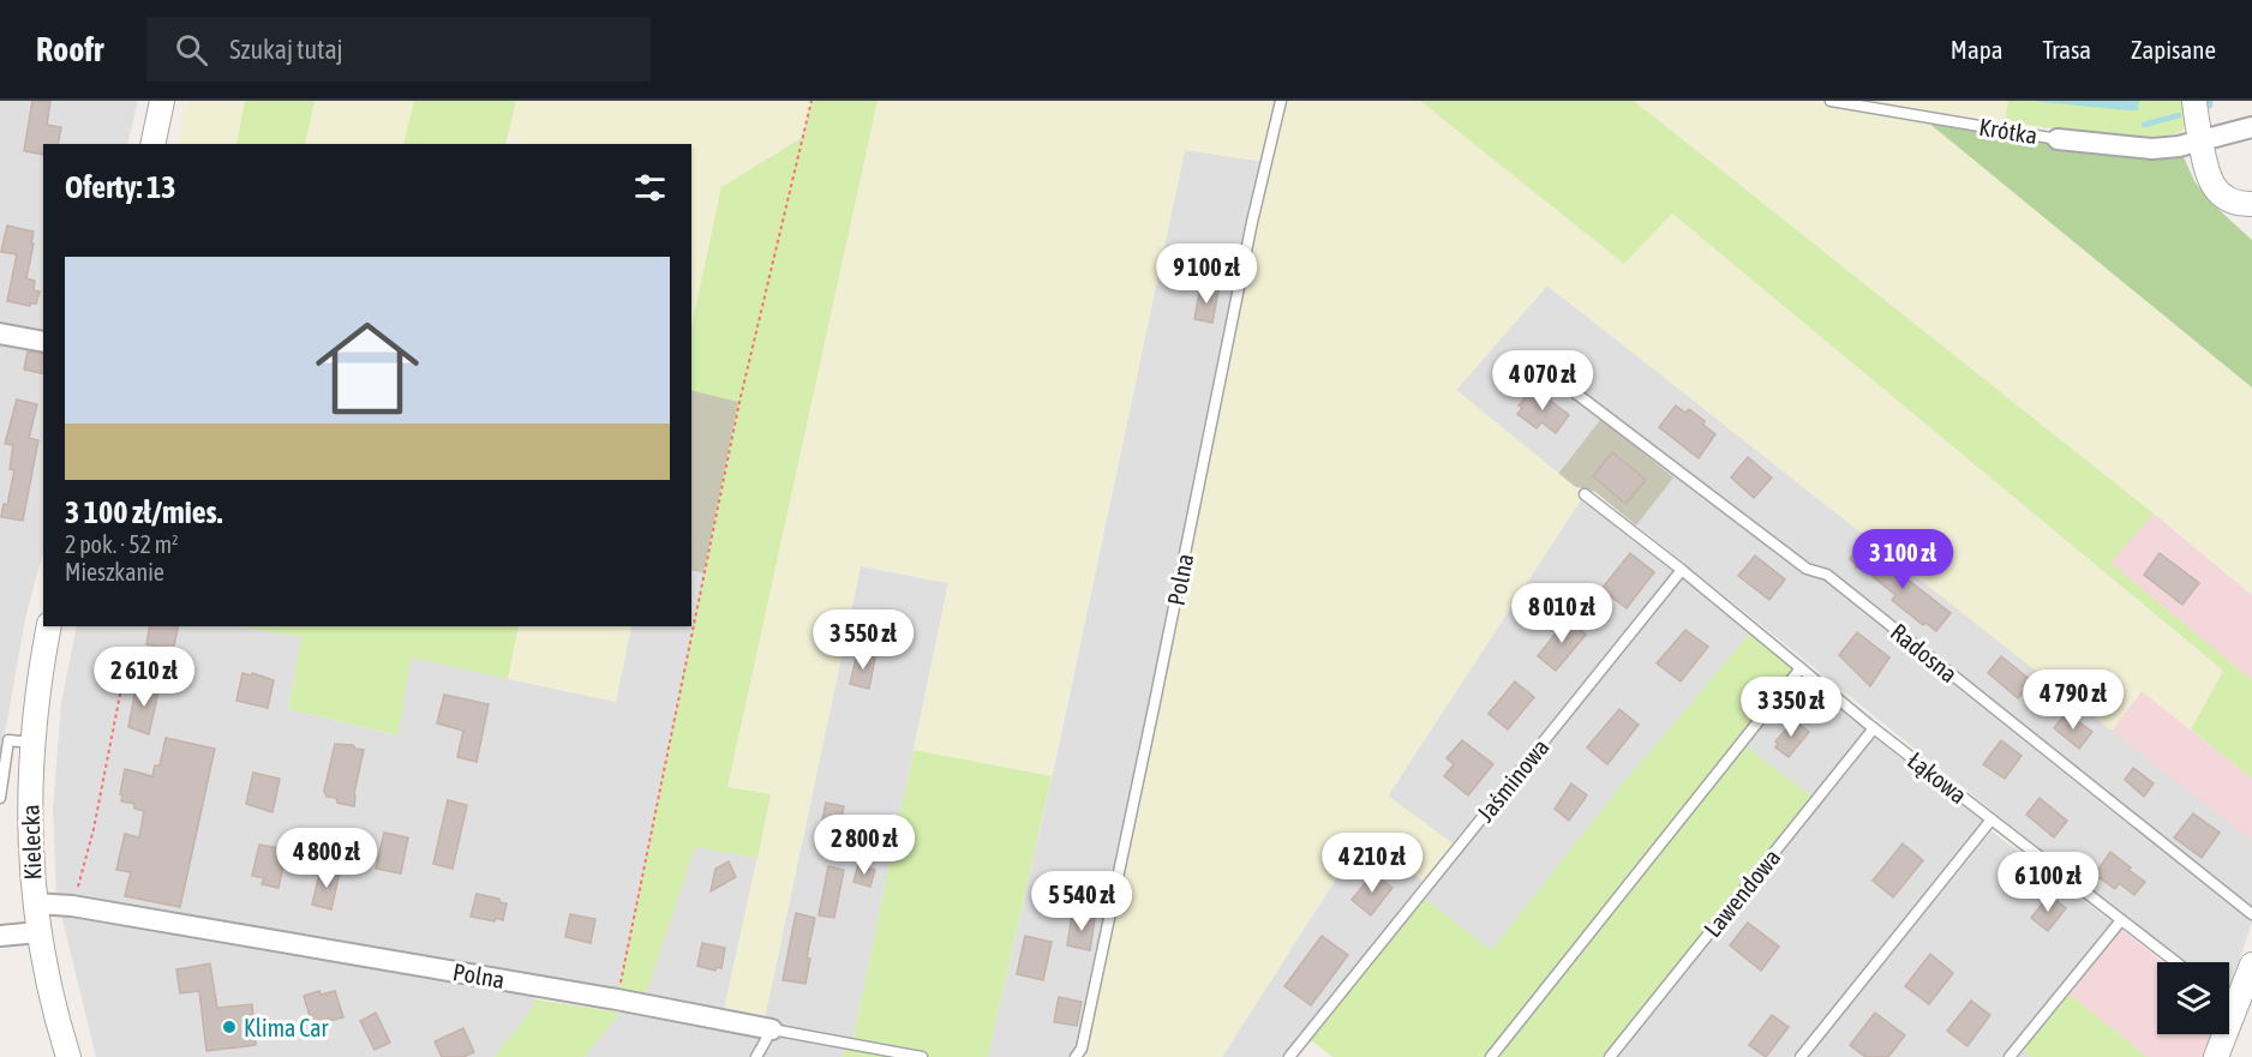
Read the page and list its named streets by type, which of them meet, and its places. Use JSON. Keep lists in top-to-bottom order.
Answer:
{
  "streets": {
    "street": ["Polna", "Kielecka"],
    "lane": [
      "Krótka",
      "Radosna",
      "Łąkowa",
      "Jaśminowa",
      "Lawendowa"
    ]
  },
  "crossings": [
    ["Polna", "Kielecka"],
    ["Łąkowa", "Jaśminowa"],
    ["Łąkowa", "Lawendowa"]
  ],
  "places": ["Klima Car"],
  "page": {
    "header": "Roofr",
    "search": "Szukaj tutaj",
    "nav": ["Mapa", "Trasa", "Zapisane"],
    "heading": "Oferty: 13",
    "list": [
      {
        "name": "3 100 zł/mies.",
        "note": "2 pok. · 52 m² · Mieszkanie"
      }
    ],
    "price": [
      "9 100 zł",
      "4 070 zł",
      "3 100 zł",
      "8 010 zł",
      "3 550 zł",
      "2 610 zł",
      "4 790 zł",
      "3 350 zł",
      "2 800 zł",
      "4 800 zł",
      "4 210 zł",
      "6 100 zł",
      "5 540 zł"
    ]
  }
}
